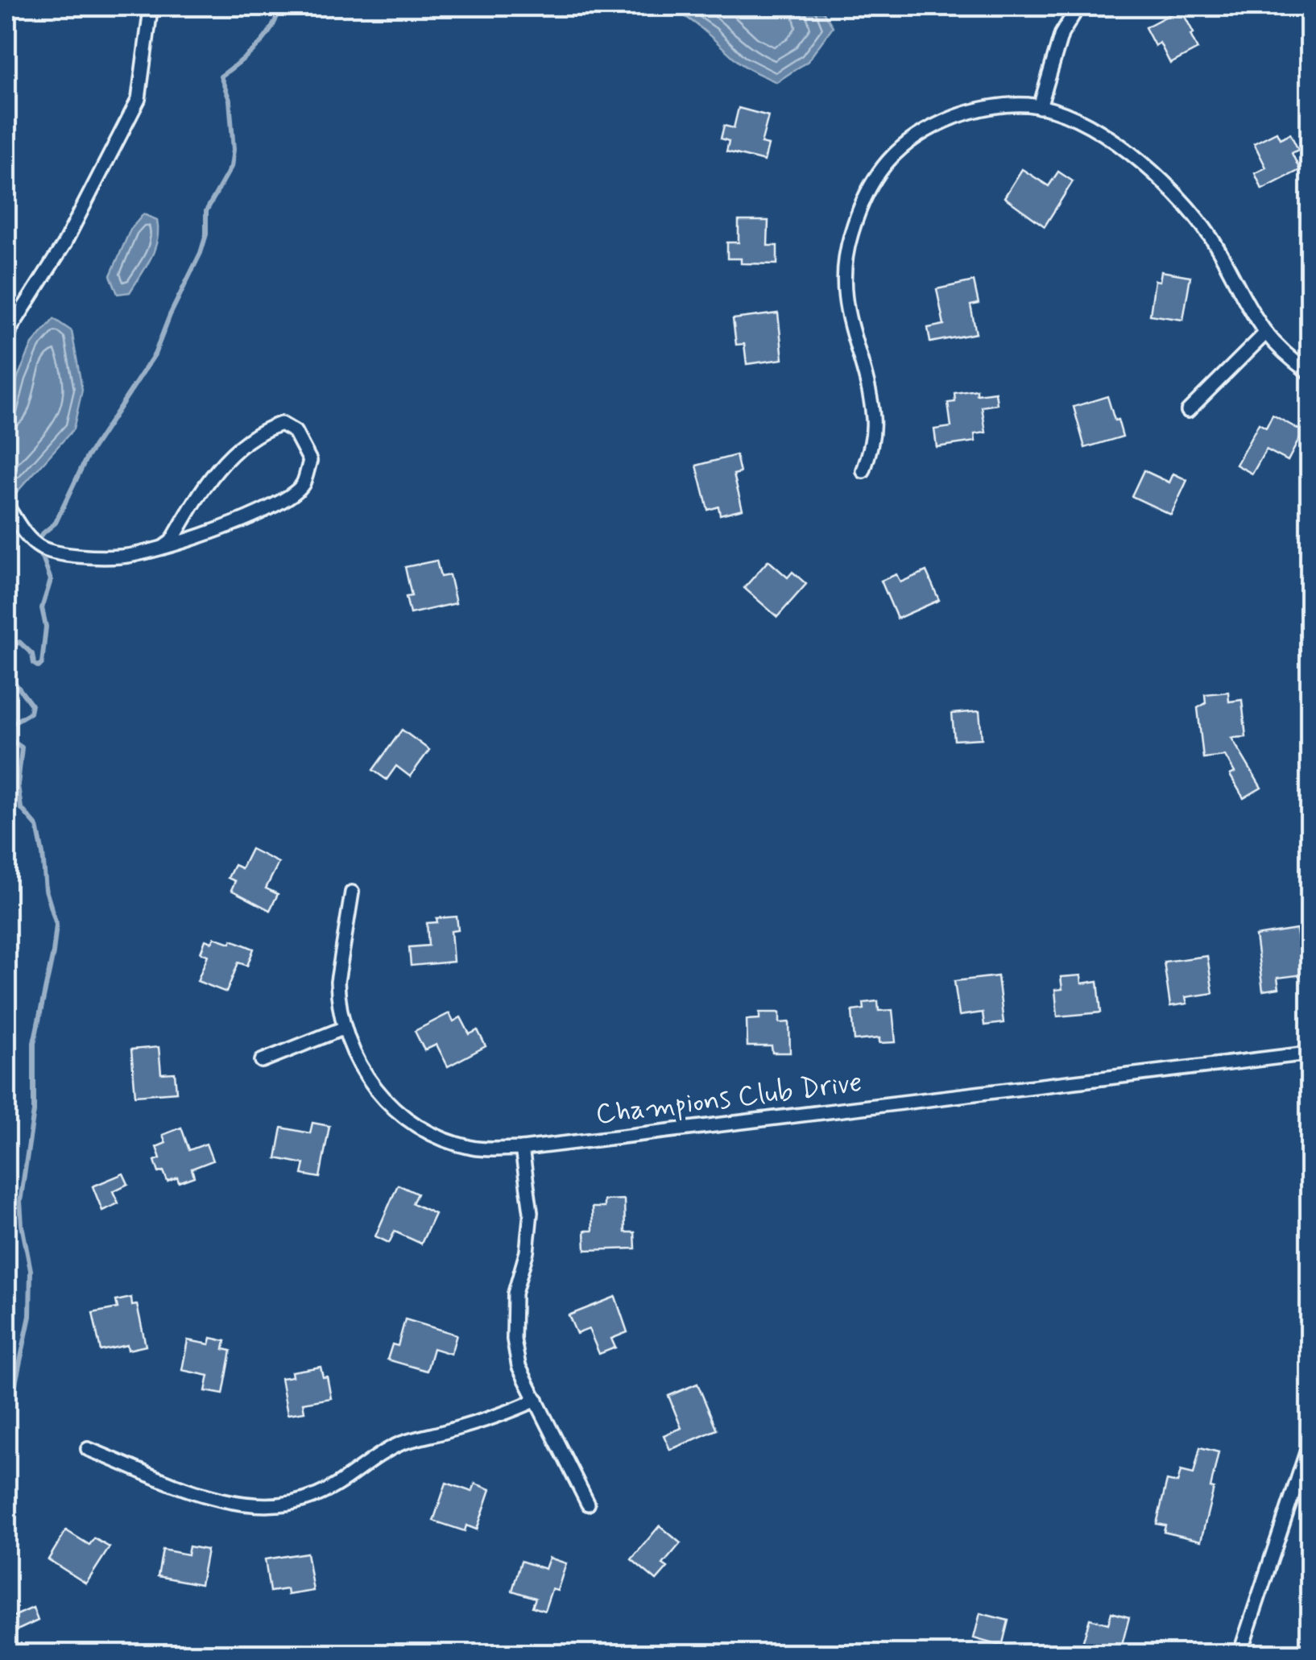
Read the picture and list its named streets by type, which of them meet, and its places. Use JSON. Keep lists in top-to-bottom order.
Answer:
{
  "streets": {
    "street": ["Champions Club Drive"]
  }
}
